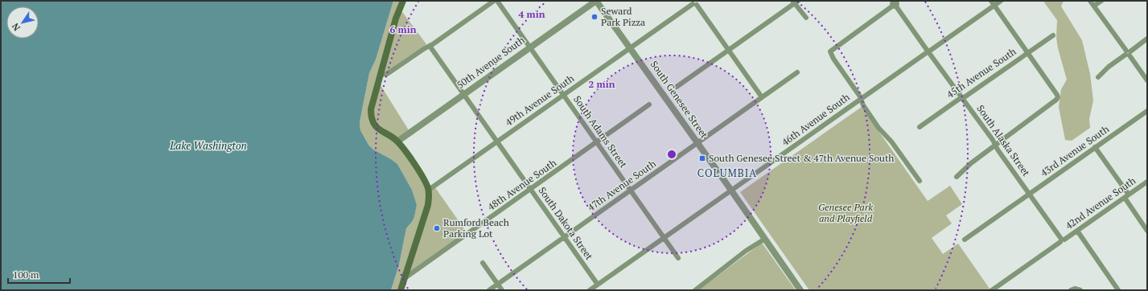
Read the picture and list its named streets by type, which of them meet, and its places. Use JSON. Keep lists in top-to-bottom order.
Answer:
{
  "streets": {
    "street": [
      "50th Avenue South",
      "45th Avenue South",
      "South Genesee Street",
      "49th Avenue South",
      "46th Avenue South",
      "South Adams Street",
      "South Alaska Street",
      "43rd Avenue South",
      "48th Avenue South",
      "47th Avenue South",
      "42nd Avenue South",
      "South Dakota Street"
    ]
  },
  "crossings": [
    ["50th Avenue South", "South Genesee Street"],
    ["50th Avenue South", "South Adams Street"],
    ["50th Avenue South", "South Dakota Street"],
    ["45th Avenue South", "South Alaska Street"],
    ["South Genesee Street", "49th Avenue South"],
    ["South Genesee Street", "46th Avenue South"],
    ["South Genesee Street", "47th Avenue South"],
    ["49th Avenue South", "South Adams Street"],
    ["49th Avenue South", "South Dakota Street"],
    ["46th Avenue South", "South Adams Street"],
    ["46th Avenue South", "South Alaska Street"],
    ["46th Avenue South", "South Dakota Street"],
    ["South Adams Street", "48th Avenue South"],
    ["South Adams Street", "47th Avenue South"],
    ["South Alaska Street", "43rd Avenue South"],
    ["South Alaska Street", "42nd Avenue South"],
    ["48th Avenue South", "South Dakota Street"],
    ["47th Avenue South", "South Dakota Street"]
  ],
  "districts": ["COLUMBIA"],
  "water": ["Lake Washington"],
  "parks": ["Genesee Park and Playfield"],
  "places": {
    "other": ["Seward Park Pizza", "Rumford Beach Parking Lot"],
    "transit": ["South Genesee Street & 47th Avenue South"]
  },
  "scale_bar": "100 m",
  "north": "bottom left",
  "rings": ["4 min", "6 min", "2 min"]
}
